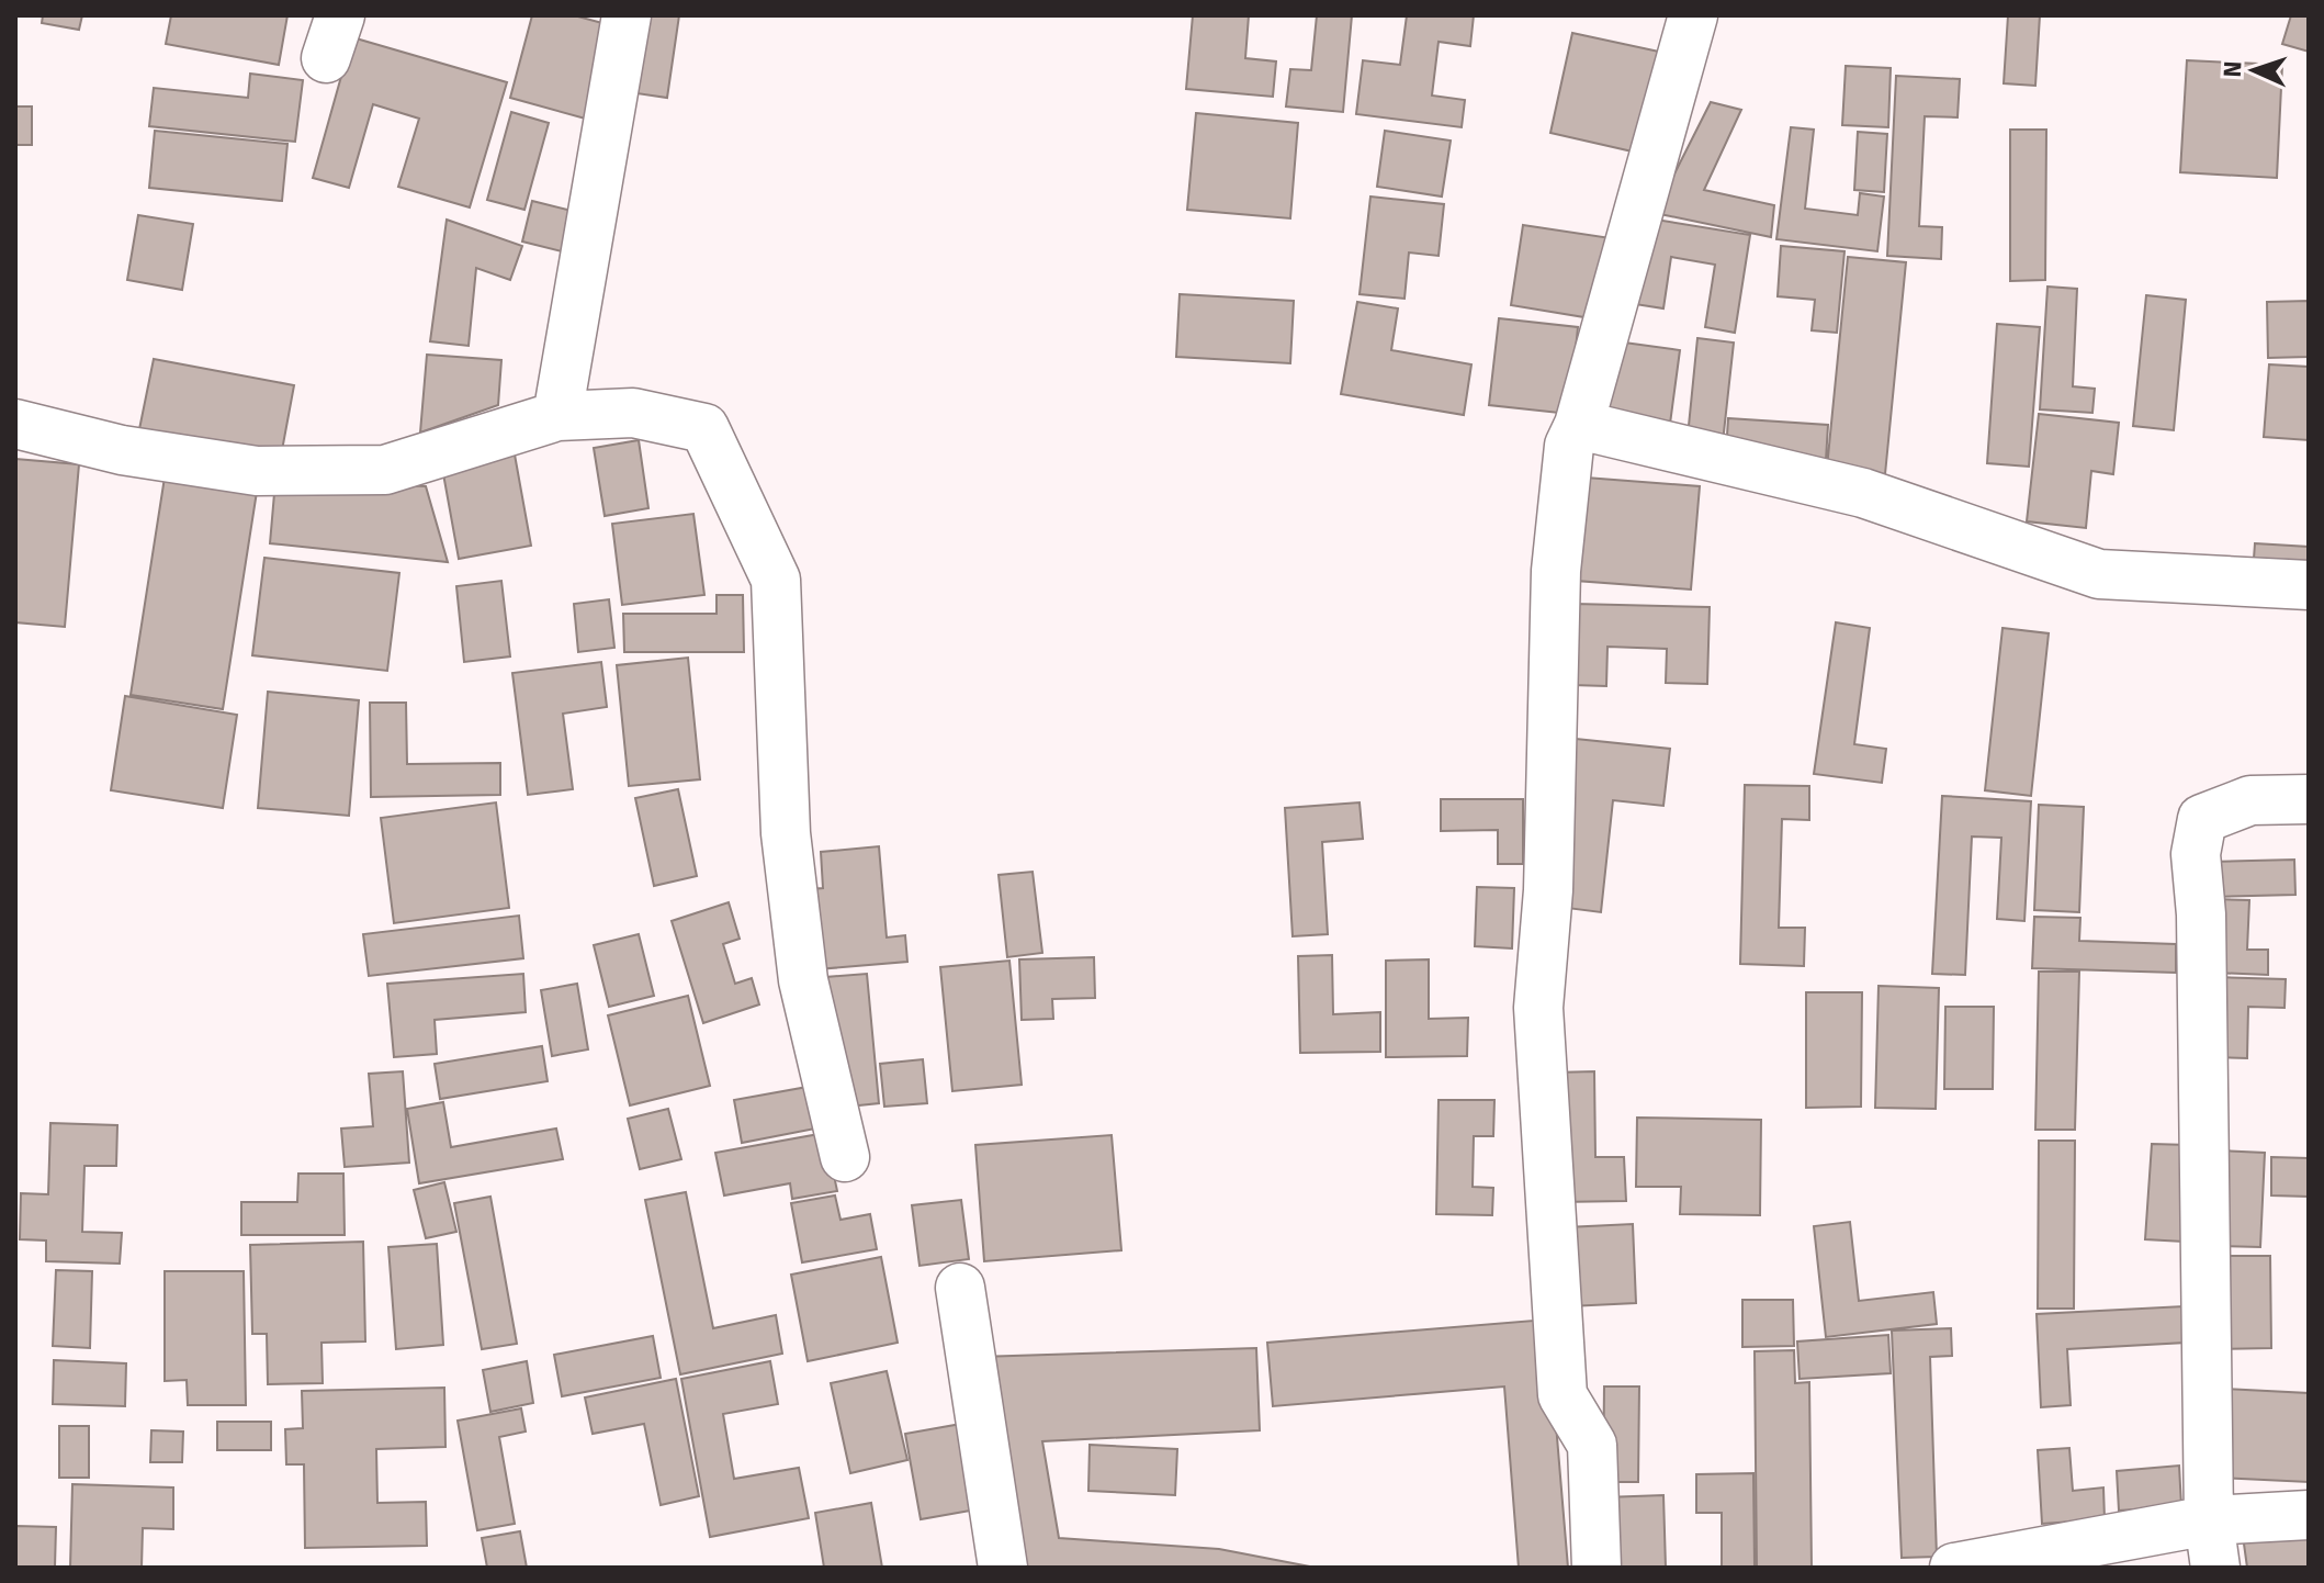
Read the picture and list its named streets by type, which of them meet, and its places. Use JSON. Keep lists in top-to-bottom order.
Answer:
{
  "north": "left"
}
